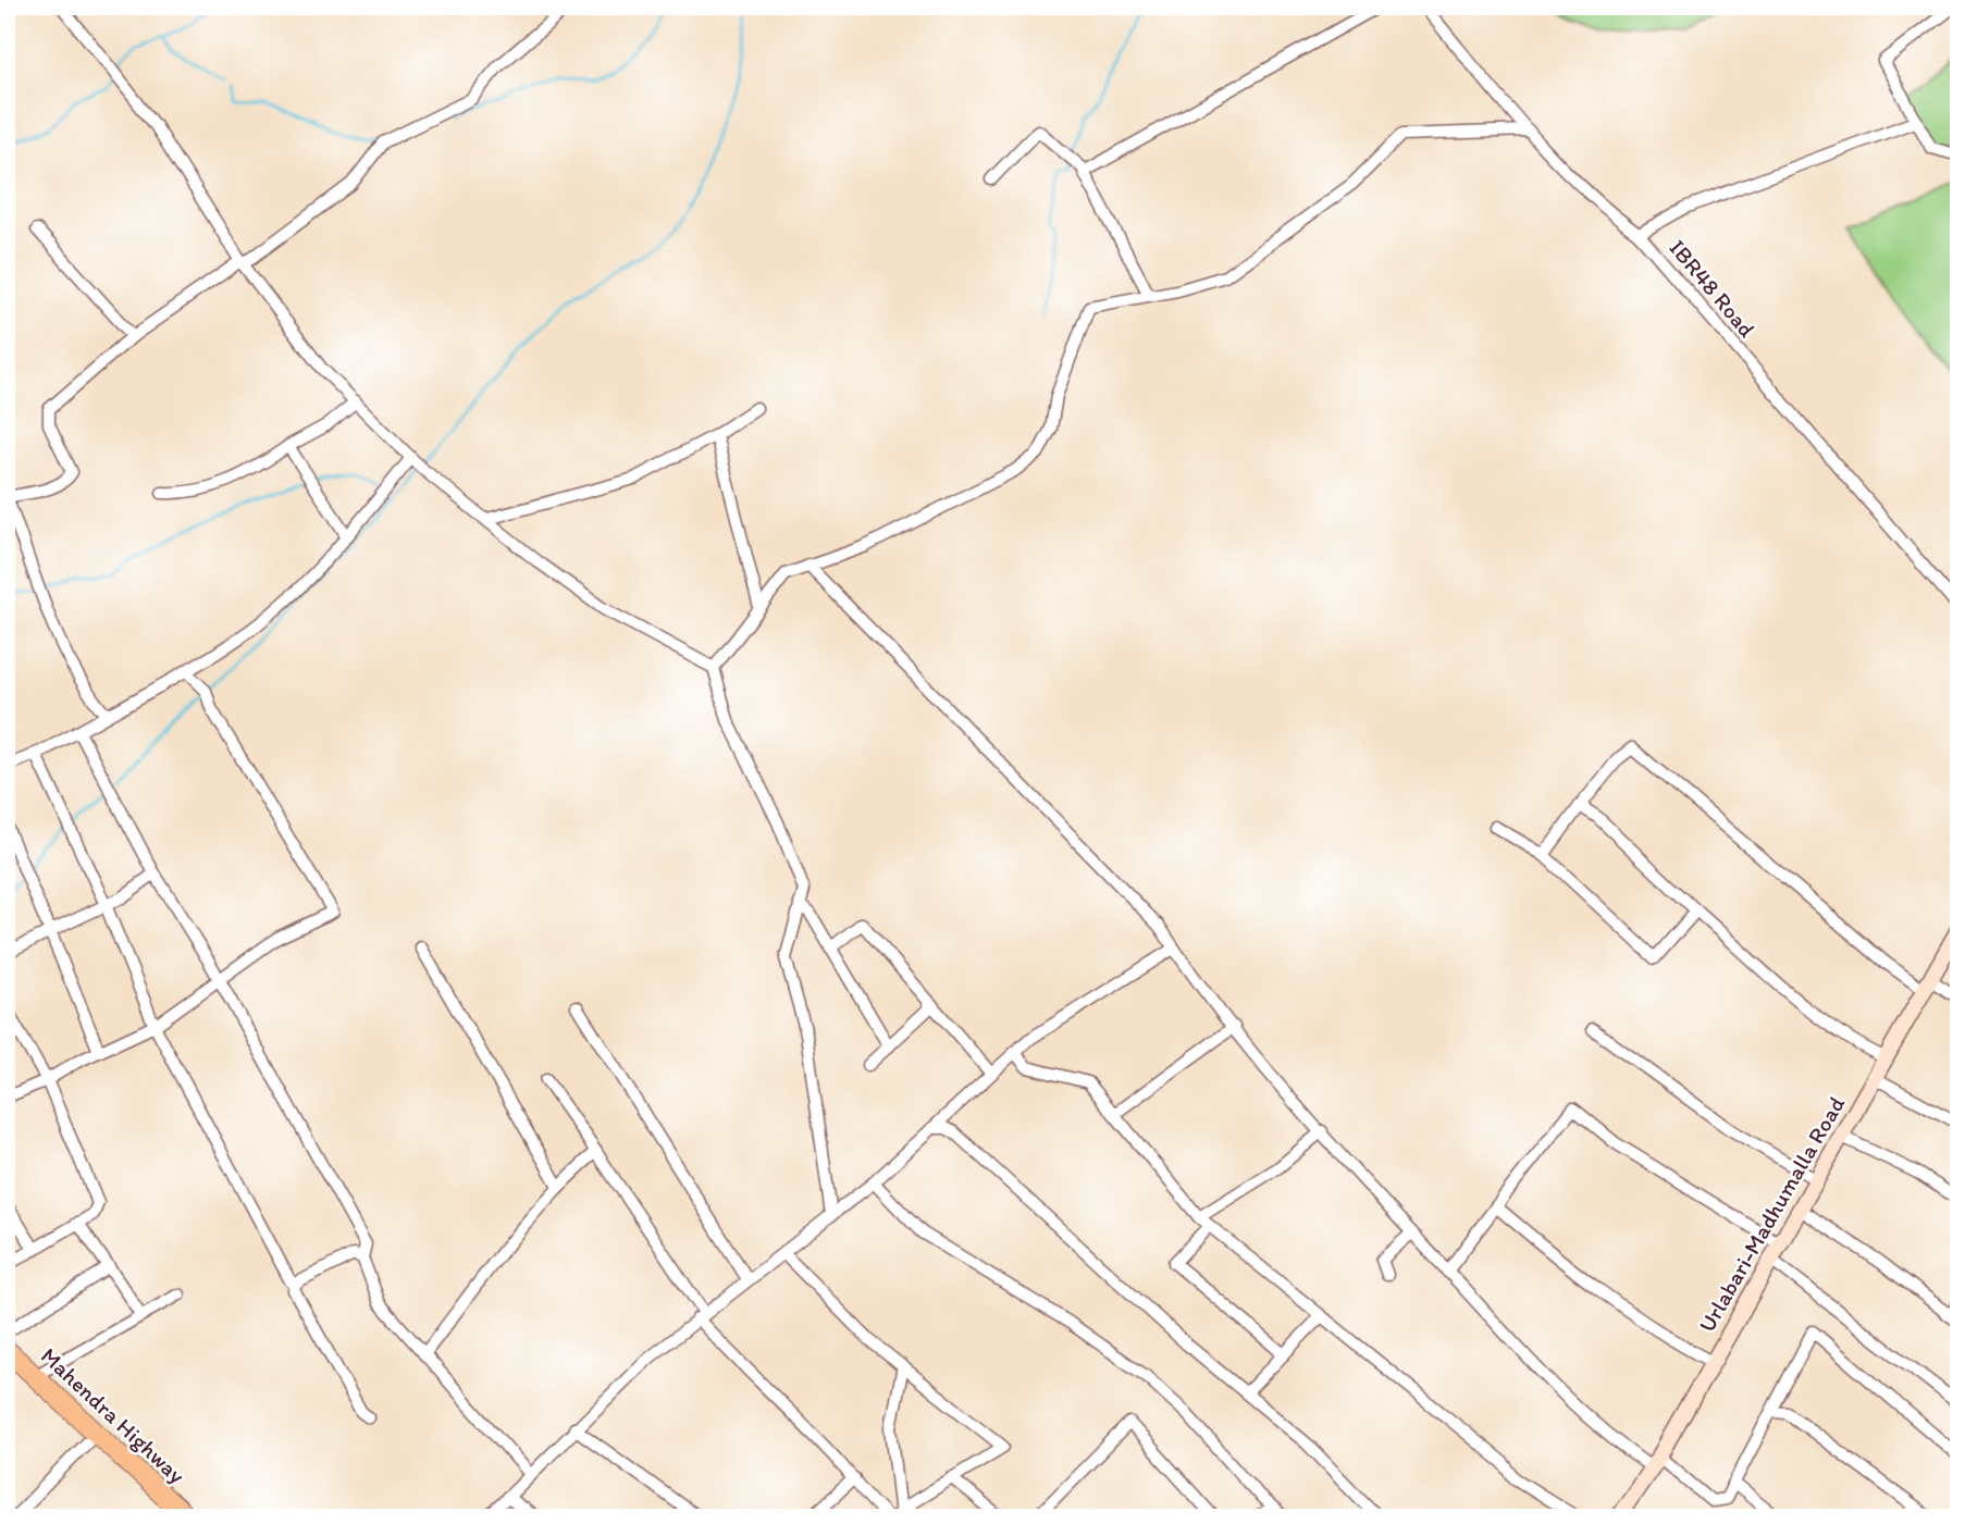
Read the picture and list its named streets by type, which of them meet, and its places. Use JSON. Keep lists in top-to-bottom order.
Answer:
{
  "streets": {
    "highway": ["Mahendra Highway"],
    "main road": ["Urlabari-Madhumalla Road"],
    "street": ["IBR48 Road"]
  }
}
